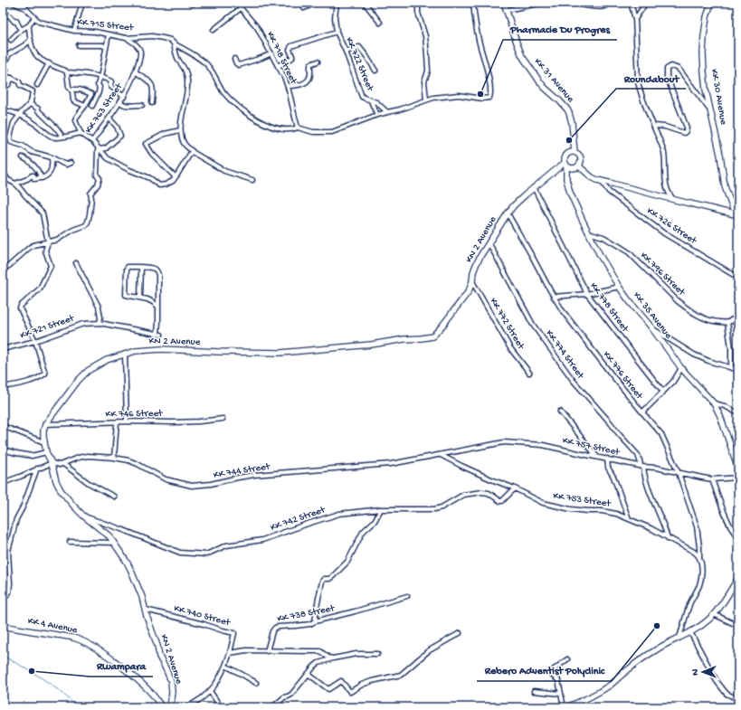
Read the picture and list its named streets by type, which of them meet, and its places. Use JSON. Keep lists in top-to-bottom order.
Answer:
{
  "streets": {
    "main road": [
      "KK 31 Avenue",
      "KK 30 Avenue",
      "KN 2 Avenue",
      "KK 35 Avenue",
      "KK 4 Avenue"
    ],
    "street": [
      "KK 715 Street",
      "KK 718 Street",
      "KK 722 Street",
      "KK 763 Street",
      "KK 726 Street",
      "KK 796 Street",
      "KK 778 Street",
      "KK 772 Street",
      "KK 721 Street",
      "KK 774 Street",
      "KK 776 Street",
      "KK 746 Street",
      "KK 757 Street",
      "KK 744 Street",
      "KK 753 Street",
      "KK 742 Street",
      "KK 738 Street",
      "KK 740 Street"
    ]
  },
  "crossings": [
    ["KK 715 Street", "KK 718 Street"],
    ["KK 715 Street", "KK 722 Street"],
    ["KK 715 Street", "KK 763 Street"],
    ["KK 718 Street", "KK 722 Street"],
    ["KK 31 Avenue", "KN 2 Avenue"],
    ["KK 31 Avenue", "KK 35 Avenue"],
    ["KN 2 Avenue", "KK 778 Street"],
    ["KN 2 Avenue", "KK 35 Avenue"],
    ["KN 2 Avenue", "KK 772 Street"],
    ["KN 2 Avenue", "KK 774 Street"],
    ["KN 2 Avenue", "KK 776 Street"],
    ["KN 2 Avenue", "KK 746 Street"],
    ["KN 2 Avenue", "KK 744 Street"],
    ["KN 2 Avenue", "KK 742 Street"],
    ["KN 2 Avenue", "KK 740 Street"],
    ["KK 796 Street", "KK 35 Avenue"],
    ["KK 774 Street", "KK 757 Street"],
    ["KK 774 Street", "KK 753 Street"],
    ["KK 776 Street", "KK 757 Street"],
    ["KK 776 Street", "KK 753 Street"],
    ["KK 757 Street", "KK 744 Street"],
    ["KK 757 Street", "KK 753 Street"],
    ["KK 744 Street", "KK 753 Street"],
    ["KK 753 Street", "KK 742 Street"]
  ],
  "places": [
    "Pharmacie Du Progres",
    "Roundabout",
    "Rebero Adventist Polyclinic",
    "Rwampara"
  ],
  "north": "left"
}
